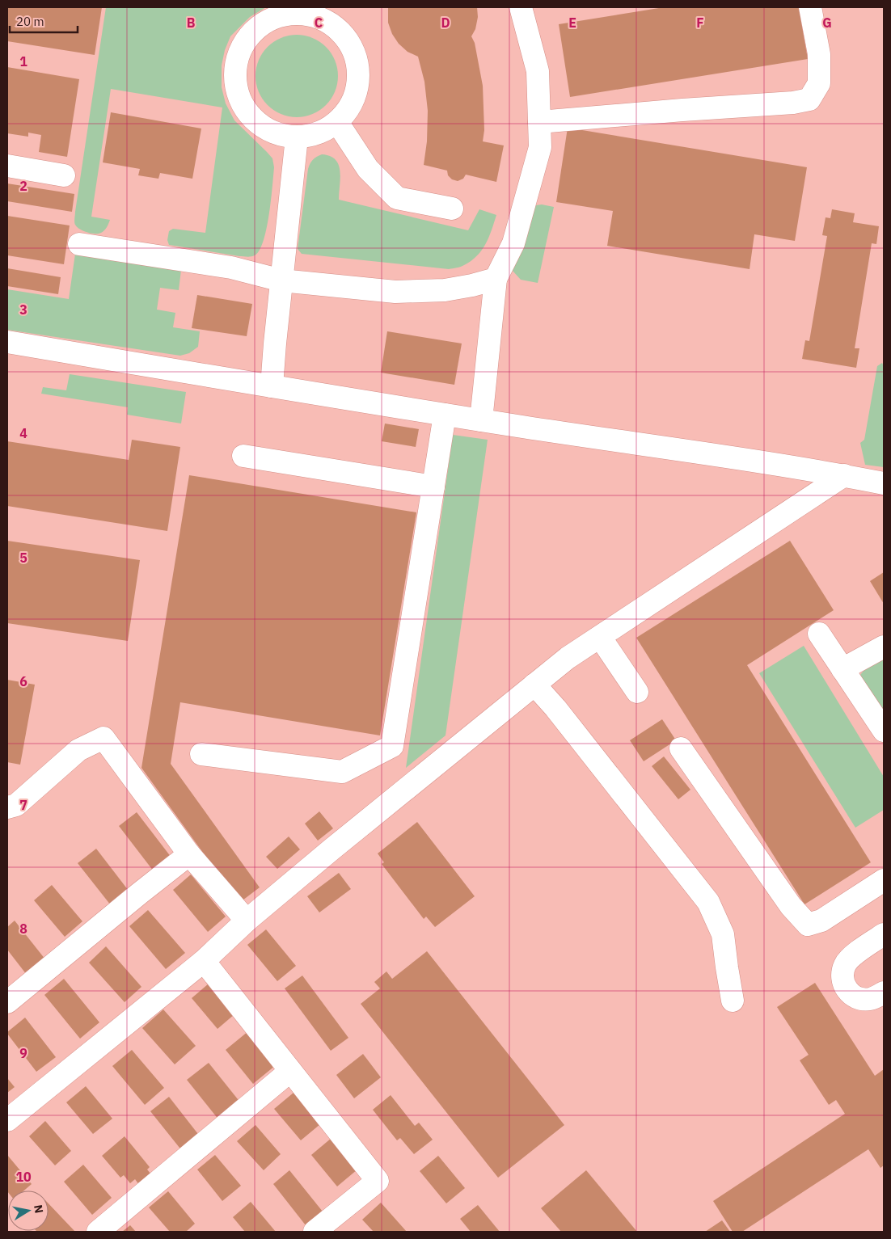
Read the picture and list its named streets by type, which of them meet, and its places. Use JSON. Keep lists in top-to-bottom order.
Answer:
{
  "scale_bar": "20 m",
  "north": "right",
  "grid": {
    "columns": [
      "B",
      "C",
      "D",
      "E",
      "F",
      "G"
    ],
    "rows": [
      "1",
      "2",
      "3",
      "4",
      "5",
      "6",
      "7",
      "8",
      "9",
      "10"
    ]
  }
}
